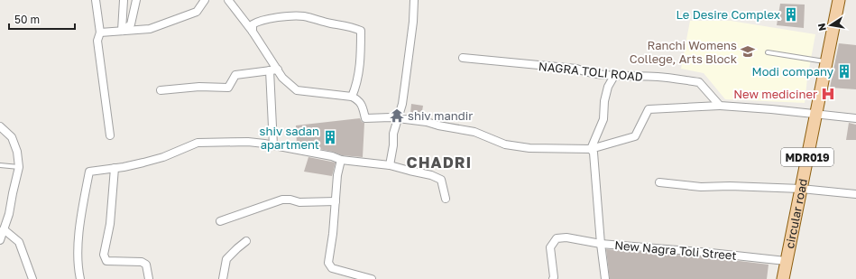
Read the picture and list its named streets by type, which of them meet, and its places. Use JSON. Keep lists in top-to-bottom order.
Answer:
{
  "streets": {
    "main road": ["MDR019", "circular road"],
    "street": ["NAGRA TOLI ROAD", "New Nagra Toli Street"]
  },
  "crossings": [
    ["circular road", "New Nagra Toli Street"]
  ],
  "districts": ["CHADRI"],
  "places": {
    "building": ["Le Desire Complex", "Modi company", "shiv sadan apartment"],
    "school or university": ["Ranchi Womens College, Arts Block"],
    "hospital": ["New mediciner"],
    "temple": ["shiv mandir"]
  },
  "scale_bar": "50 m",
  "north": "left"
}
